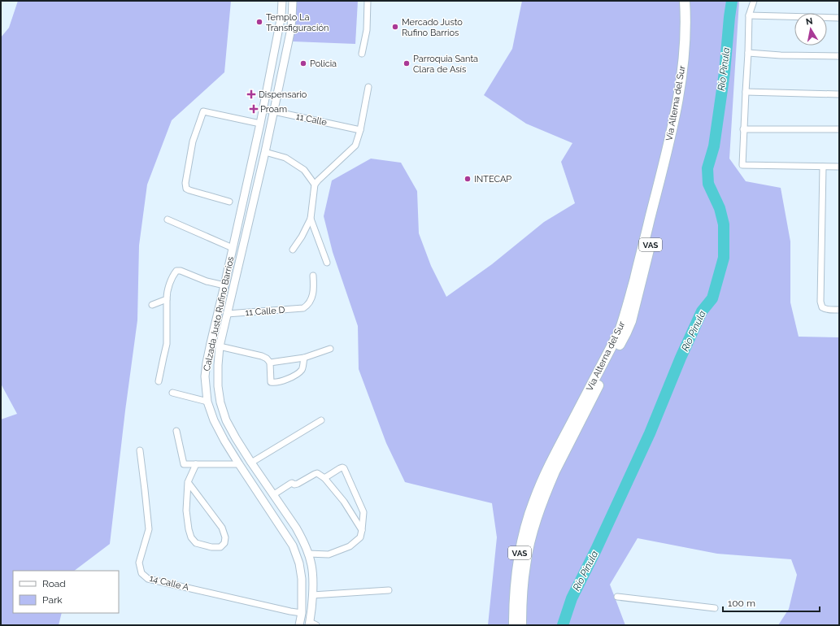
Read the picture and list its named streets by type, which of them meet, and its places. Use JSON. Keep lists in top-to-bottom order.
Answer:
{
  "streets": {
    "highway": ["Vía Alterna del Sur", "VAS"],
    "street": [
      "11 Calle",
      "11 Calle D",
      "Calzada Justo Rufino Barrios",
      "14 Calle A"
    ]
  },
  "crossings": [
    ["11 Calle", "Calzada Justo Rufino Barrios"],
    ["11 Calle D", "Calzada Justo Rufino Barrios"],
    ["Calzada Justo Rufino Barrios", "14 Calle A"]
  ],
  "water": ["Río Pinula"],
  "places": {
    "other": [
      "Templo La Transfiguración",
      "Mercado Justo Rufino Barrios",
      "Policia",
      "Parroquia Santa Clara de Asís",
      "INTECAP"
    ],
    "health": ["Dispensario", "Proam"]
  },
  "legend": ["Road", "Park"],
  "scale_bar": "100 m",
  "north": "top"
}
